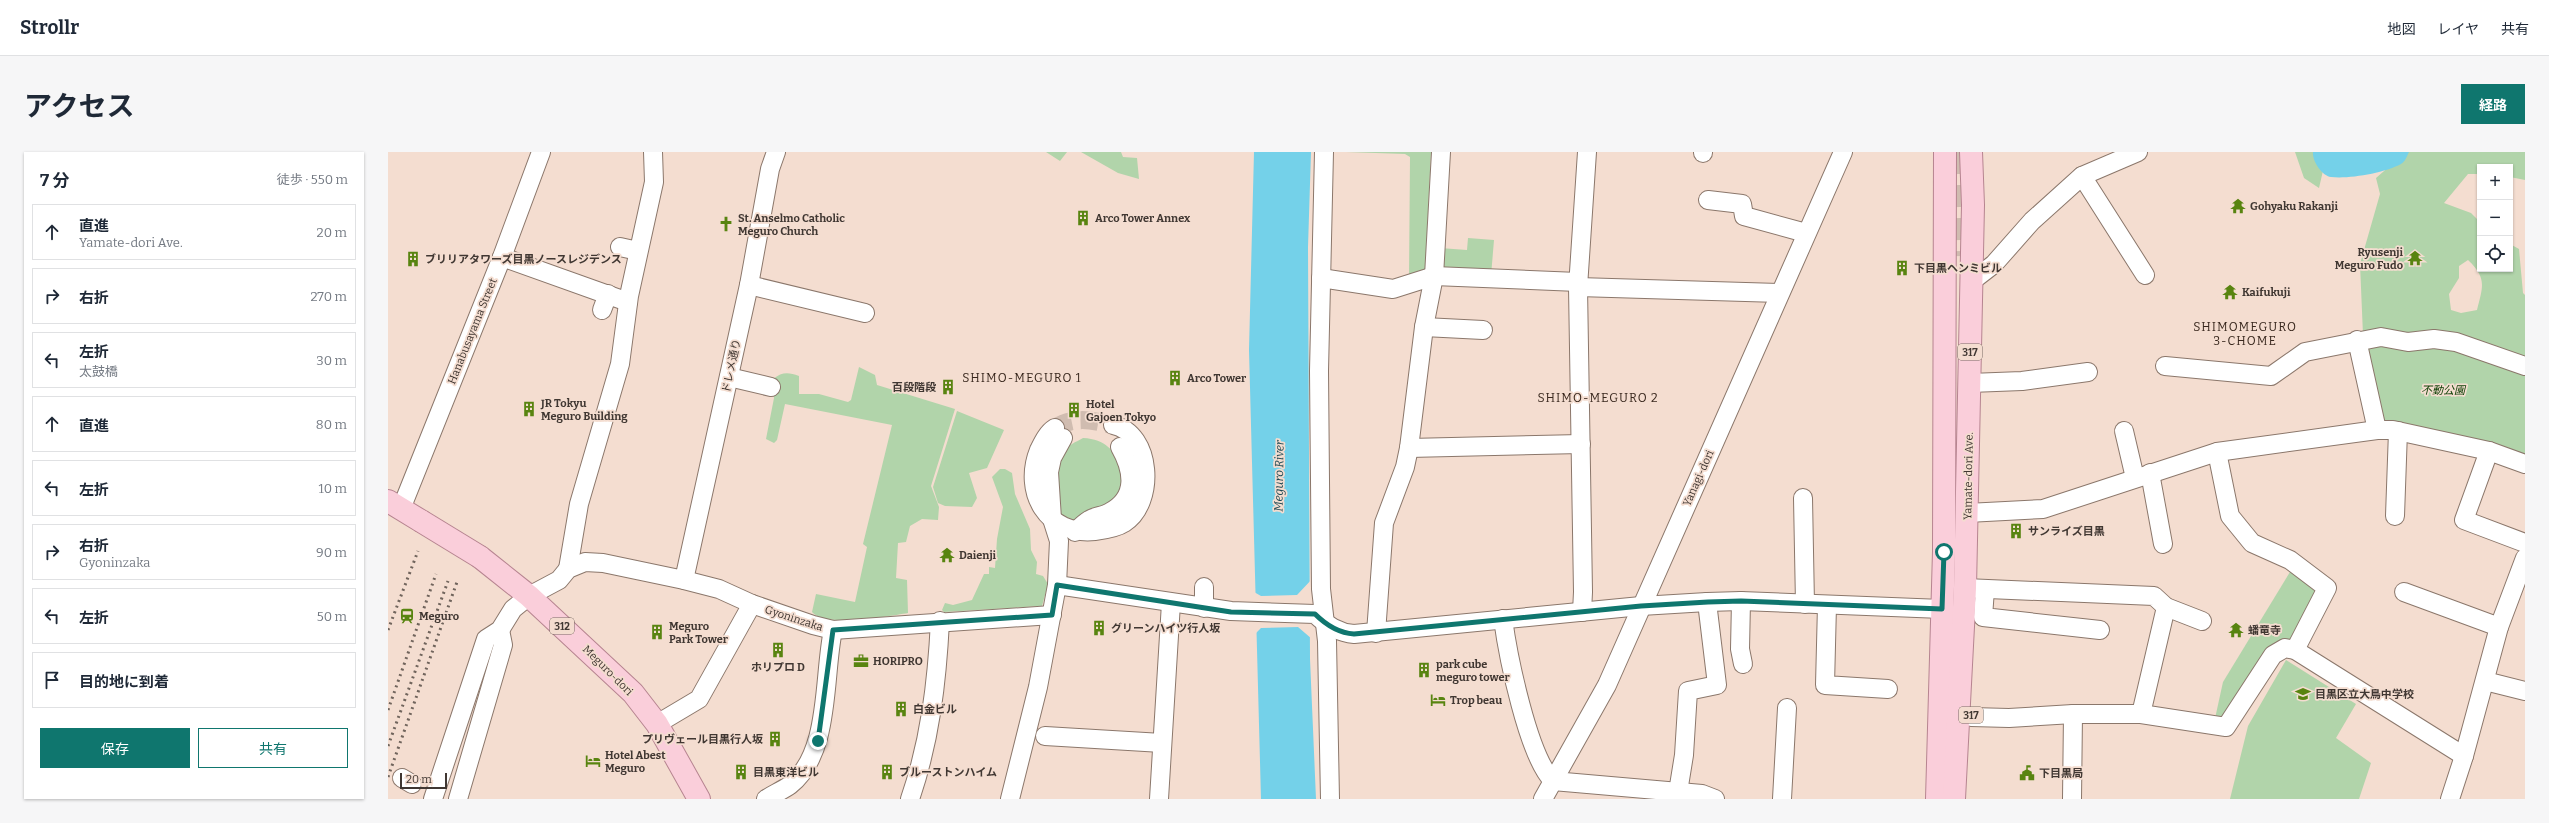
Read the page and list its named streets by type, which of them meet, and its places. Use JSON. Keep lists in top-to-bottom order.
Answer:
{
  "streets": {
    "main road": [
      "317",
      "Yamate-dori Ave.",
      "312",
      "Meguro-dori"
    ],
    "street": [
      "Hanabusayama Street",
      "ドレメ通り",
      "Yanagi-dori",
      "Gyoninzaka"
    ]
  },
  "crossings": [
    ["Hanabusayama Street", "Meguro-dori"],
    ["317", "Yamate-dori Ave."],
    ["ドレメ通り", "Gyoninzaka"]
  ],
  "districts": ["SHIMOMEGURO 3-CHOME", "SHIMO-MEGURO 1", "SHIMO-MEGURO 2"],
  "water": ["Meguro River"],
  "parks": ["不動公園"],
  "places": {
    "temple": [
      "Gohyaku Rakanji",
      "Ryusenji Meguro Fudo",
      "Kaifukuji",
      "Daienji",
      "蟠竜寺"
    ],
    "building": [
      "Arco Tower Annex",
      "ブリリアタワーズ目黒ノースレジデンス",
      "下目黒ヘンミビル",
      "Arco Tower",
      "百段階段",
      "JR Tokyu Meguro Building",
      "Hotel Gajoen Tokyo",
      "サンライズ目黒",
      "グリーンハイツ行人坂",
      "Meguro Park Tower",
      "ホリプロ D",
      "park cube meguro tower",
      "白金ビル",
      "プリヴェール目黒行人坂",
      "目黒東洋ビル",
      "ブルーストンハイム"
    ],
    "church": ["St. Anselmo Catholic Meguro Church"],
    "station": ["Meguro"],
    "office": ["HORIPRO"],
    "school or university": ["目黒区立大鳥中学校"],
    "hotel": ["Trop beau", "Hotel Abest Meguro"],
    "public building": ["下目黒局"]
  },
  "scale_bar": "20 m",
  "page": {
    "header": "Strollr",
    "nav": ["地図", "レイヤ", "共有"],
    "title": "アクセス",
    "buttons": [
      "経路",
      ["保存", "共有"]
    ],
    "heading": ["7 分", "徒歩 · 550 m"],
    "map_buttons": ["+", "−"],
    "list": [
      ["直進", "Yamate-dori Ave.", "20 m"],
      ["右折", "270 m"],
      ["左折", "太鼓橋", "30 m"],
      ["直進", "80 m"],
      ["左折", "10 m"],
      ["右折", "Gyoninzaka", "90 m"],
      ["左折", "50 m"],
      "目的地に到着"
    ],
    "scale": "20 m"
  }
}
